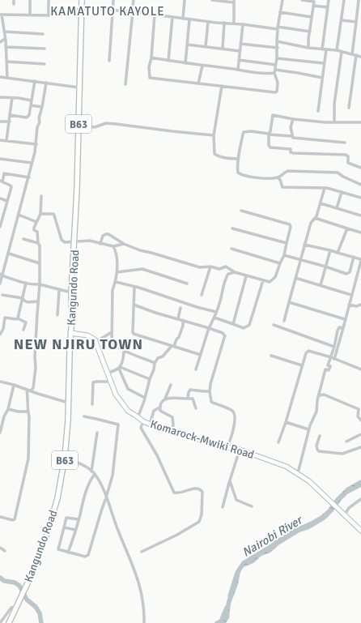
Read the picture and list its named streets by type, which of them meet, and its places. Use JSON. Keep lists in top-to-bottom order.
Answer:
{
  "streets": {
    "highway": ["B63", "Kangundo Road"],
    "main road": ["Komarock-Mwiki Road"]
  },
  "districts": ["KAMATUTO KAYOLE", "NEW NJIRU TOWN"],
  "water": ["Nairobi River"]
}
